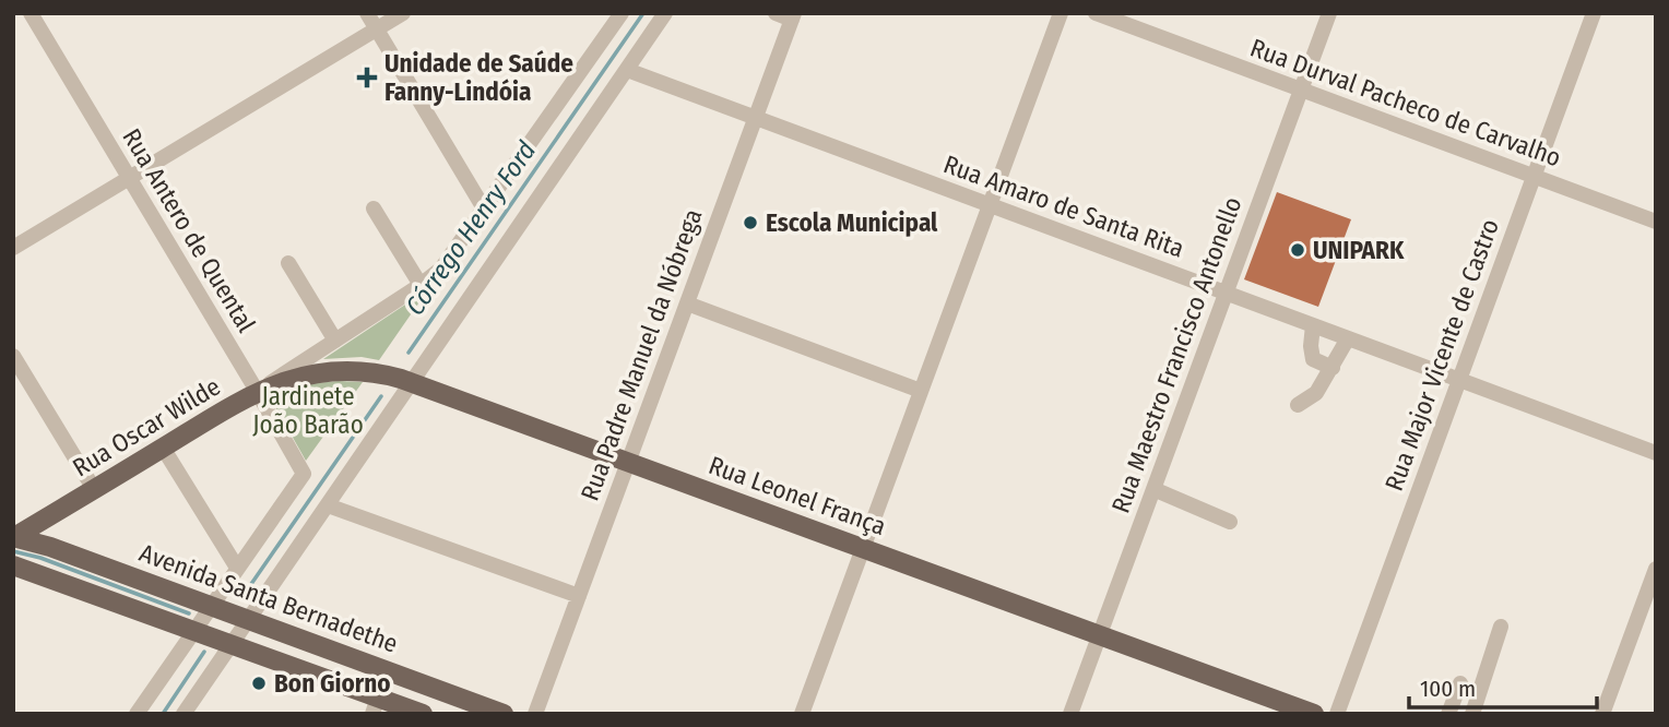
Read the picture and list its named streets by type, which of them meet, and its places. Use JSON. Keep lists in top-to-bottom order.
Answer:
{
  "streets": {
    "main road": ["Rua Oscar Wilde", "Rua Leonel França", "Avenida Santa Bernadethe"],
    "street": [
      "Rua Durval Pacheco de Carvalho",
      "Rua Amaro de Santa Rita",
      "Rua Antero de Quental",
      "Rua Padre Manuel da Nóbrega",
      "Rua Maestro Francisco Antonello",
      "Rua Major Vicente de Castro"
    ]
  },
  "crossings": [
    ["Rua Durval Pacheco de Carvalho", "Rua Maestro Francisco Antonello"],
    ["Rua Durval Pacheco de Carvalho", "Rua Major Vicente de Castro"],
    ["Rua Amaro de Santa Rita", "Rua Padre Manuel da Nóbrega"],
    ["Rua Amaro de Santa Rita", "Rua Maestro Francisco Antonello"],
    ["Rua Amaro de Santa Rita", "Rua Major Vicente de Castro"],
    ["Rua Antero de Quental", "Rua Oscar Wilde"],
    ["Rua Antero de Quental", "Rua Leonel França"],
    ["Rua Padre Manuel da Nóbrega", "Rua Leonel França"],
    ["Rua Maestro Francisco Antonello", "Rua Leonel França"],
    ["Rua Oscar Wilde", "Rua Leonel França"],
    ["Rua Oscar Wilde", "Avenida Santa Bernadethe"]
  ],
  "water": ["Córrego Henry Ford"],
  "parks": ["Jardinete João Barão"],
  "places": {
    "health": ["Unidade de Saúde Fanny-Lindóia"],
    "other": ["Escola Municipal", "UNIPARK", "Bon Giorno"]
  },
  "scale_bar": "100 m"
}
